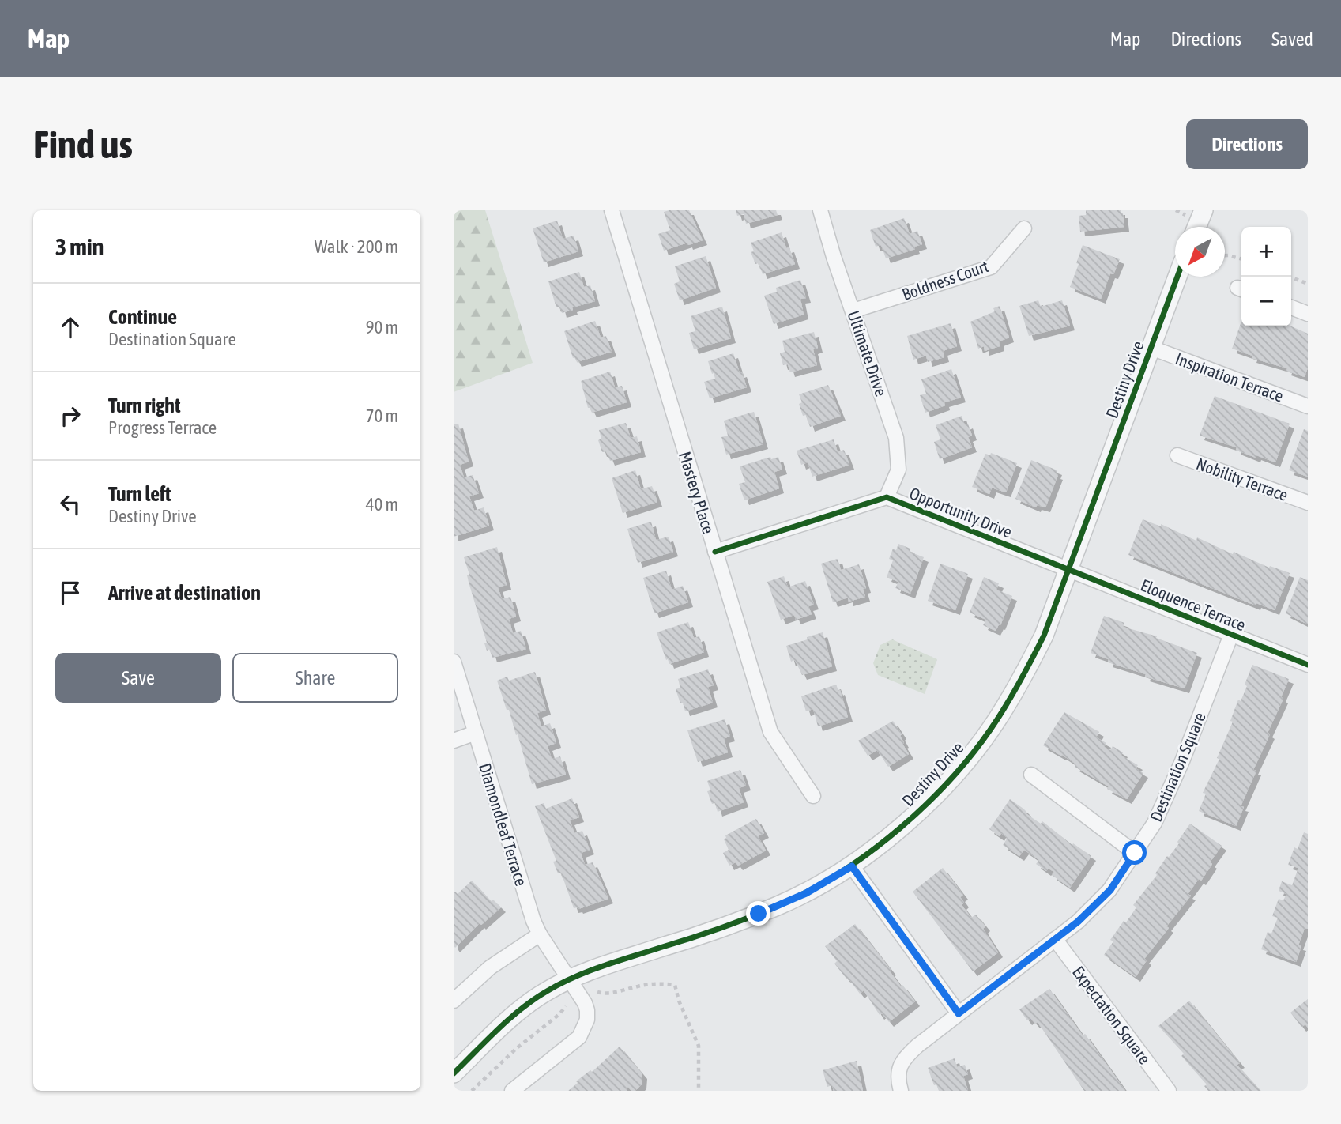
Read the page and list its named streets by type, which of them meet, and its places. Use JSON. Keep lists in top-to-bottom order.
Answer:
{
  "streets": {
    "street": [
      "Boldness Court",
      "Ultimate Drive",
      "Inspiration Terrace",
      "Destiny Drive",
      "Nobility Terrace",
      "Mastery Place",
      "Opportunity Drive",
      "Eloquence Terrace",
      "Destination Square",
      "Diamondleaf Terrace",
      "Expectation Square"
    ]
  },
  "crossings": [
    ["Boldness Court", "Ultimate Drive"],
    ["Ultimate Drive", "Opportunity Drive"],
    ["Inspiration Terrace", "Destiny Drive"],
    ["Destiny Drive", "Opportunity Drive"],
    ["Destiny Drive", "Eloquence Terrace"],
    ["Destiny Drive", "Diamondleaf Terrace"],
    ["Mastery Place", "Opportunity Drive"],
    ["Opportunity Drive", "Eloquence Terrace"],
    ["Eloquence Terrace", "Destination Square"],
    ["Destination Square", "Expectation Square"]
  ],
  "north": "bottom left",
  "page": {
    "header": "Map",
    "nav": ["Map", "Directions", "Saved"],
    "buttons": [
      "Directions",
      ["Save", "Share"]
    ],
    "title": "Find us",
    "heading": ["3 min", "Walk · 200 m"],
    "map_buttons": ["+", "−"],
    "list": [
      ["Continue", "Destination Square", "90 m"],
      ["Turn right", "Progress Terrace", "70 m"],
      ["Turn left", "Destiny Drive", "40 m"],
      "Arrive at destination"
    ]
  }
}
